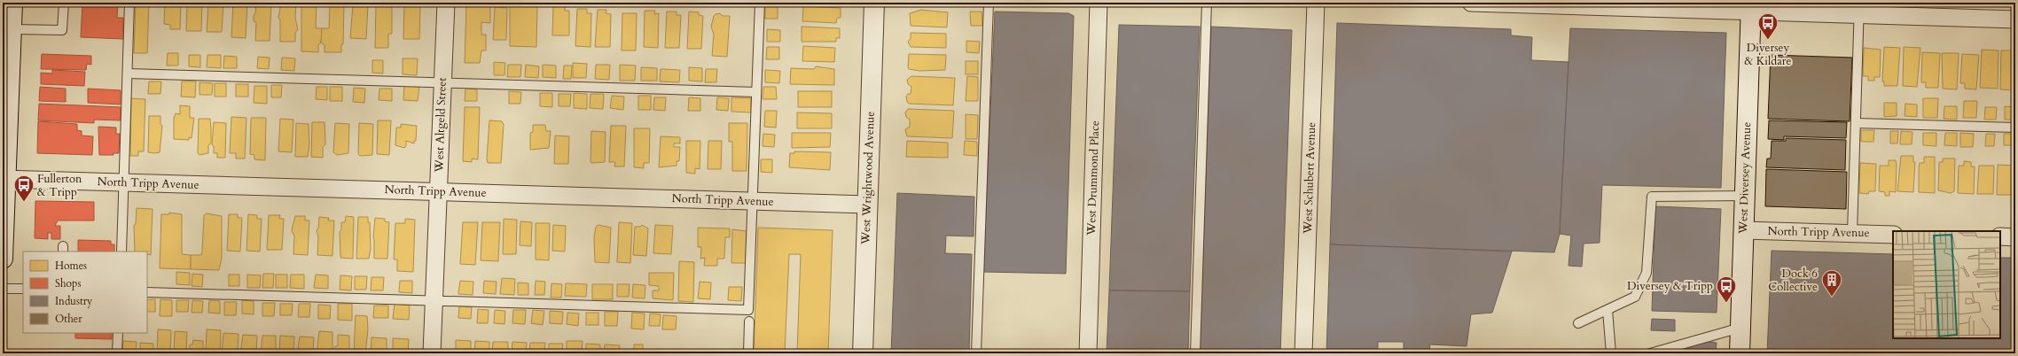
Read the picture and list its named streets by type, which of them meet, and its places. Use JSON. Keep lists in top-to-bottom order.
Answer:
{
  "streets": {
    "main road": ["West Wrightwood Avenue", "West Diversey Avenue"],
    "street": [
      "West Altgeld Street",
      "West Drummond Place",
      "West Schubert Avenue",
      "North Tripp Avenue"
    ]
  },
  "crossings": [
    ["West Altgeld Street", "North Tripp Avenue"],
    ["West Wrightwood Avenue", "North Tripp Avenue"],
    ["West Diversey Avenue", "North Tripp Avenue"]
  ],
  "places": {
    "bus stop": ["Diversey & Kildare", "Fullerton & Tripp", "Diversey & Tripp"],
    "building": ["Dock 6 Collective"]
  },
  "legend": [
    "Homes",
    "Shops",
    "Industry",
    "Other"
  ]
}
